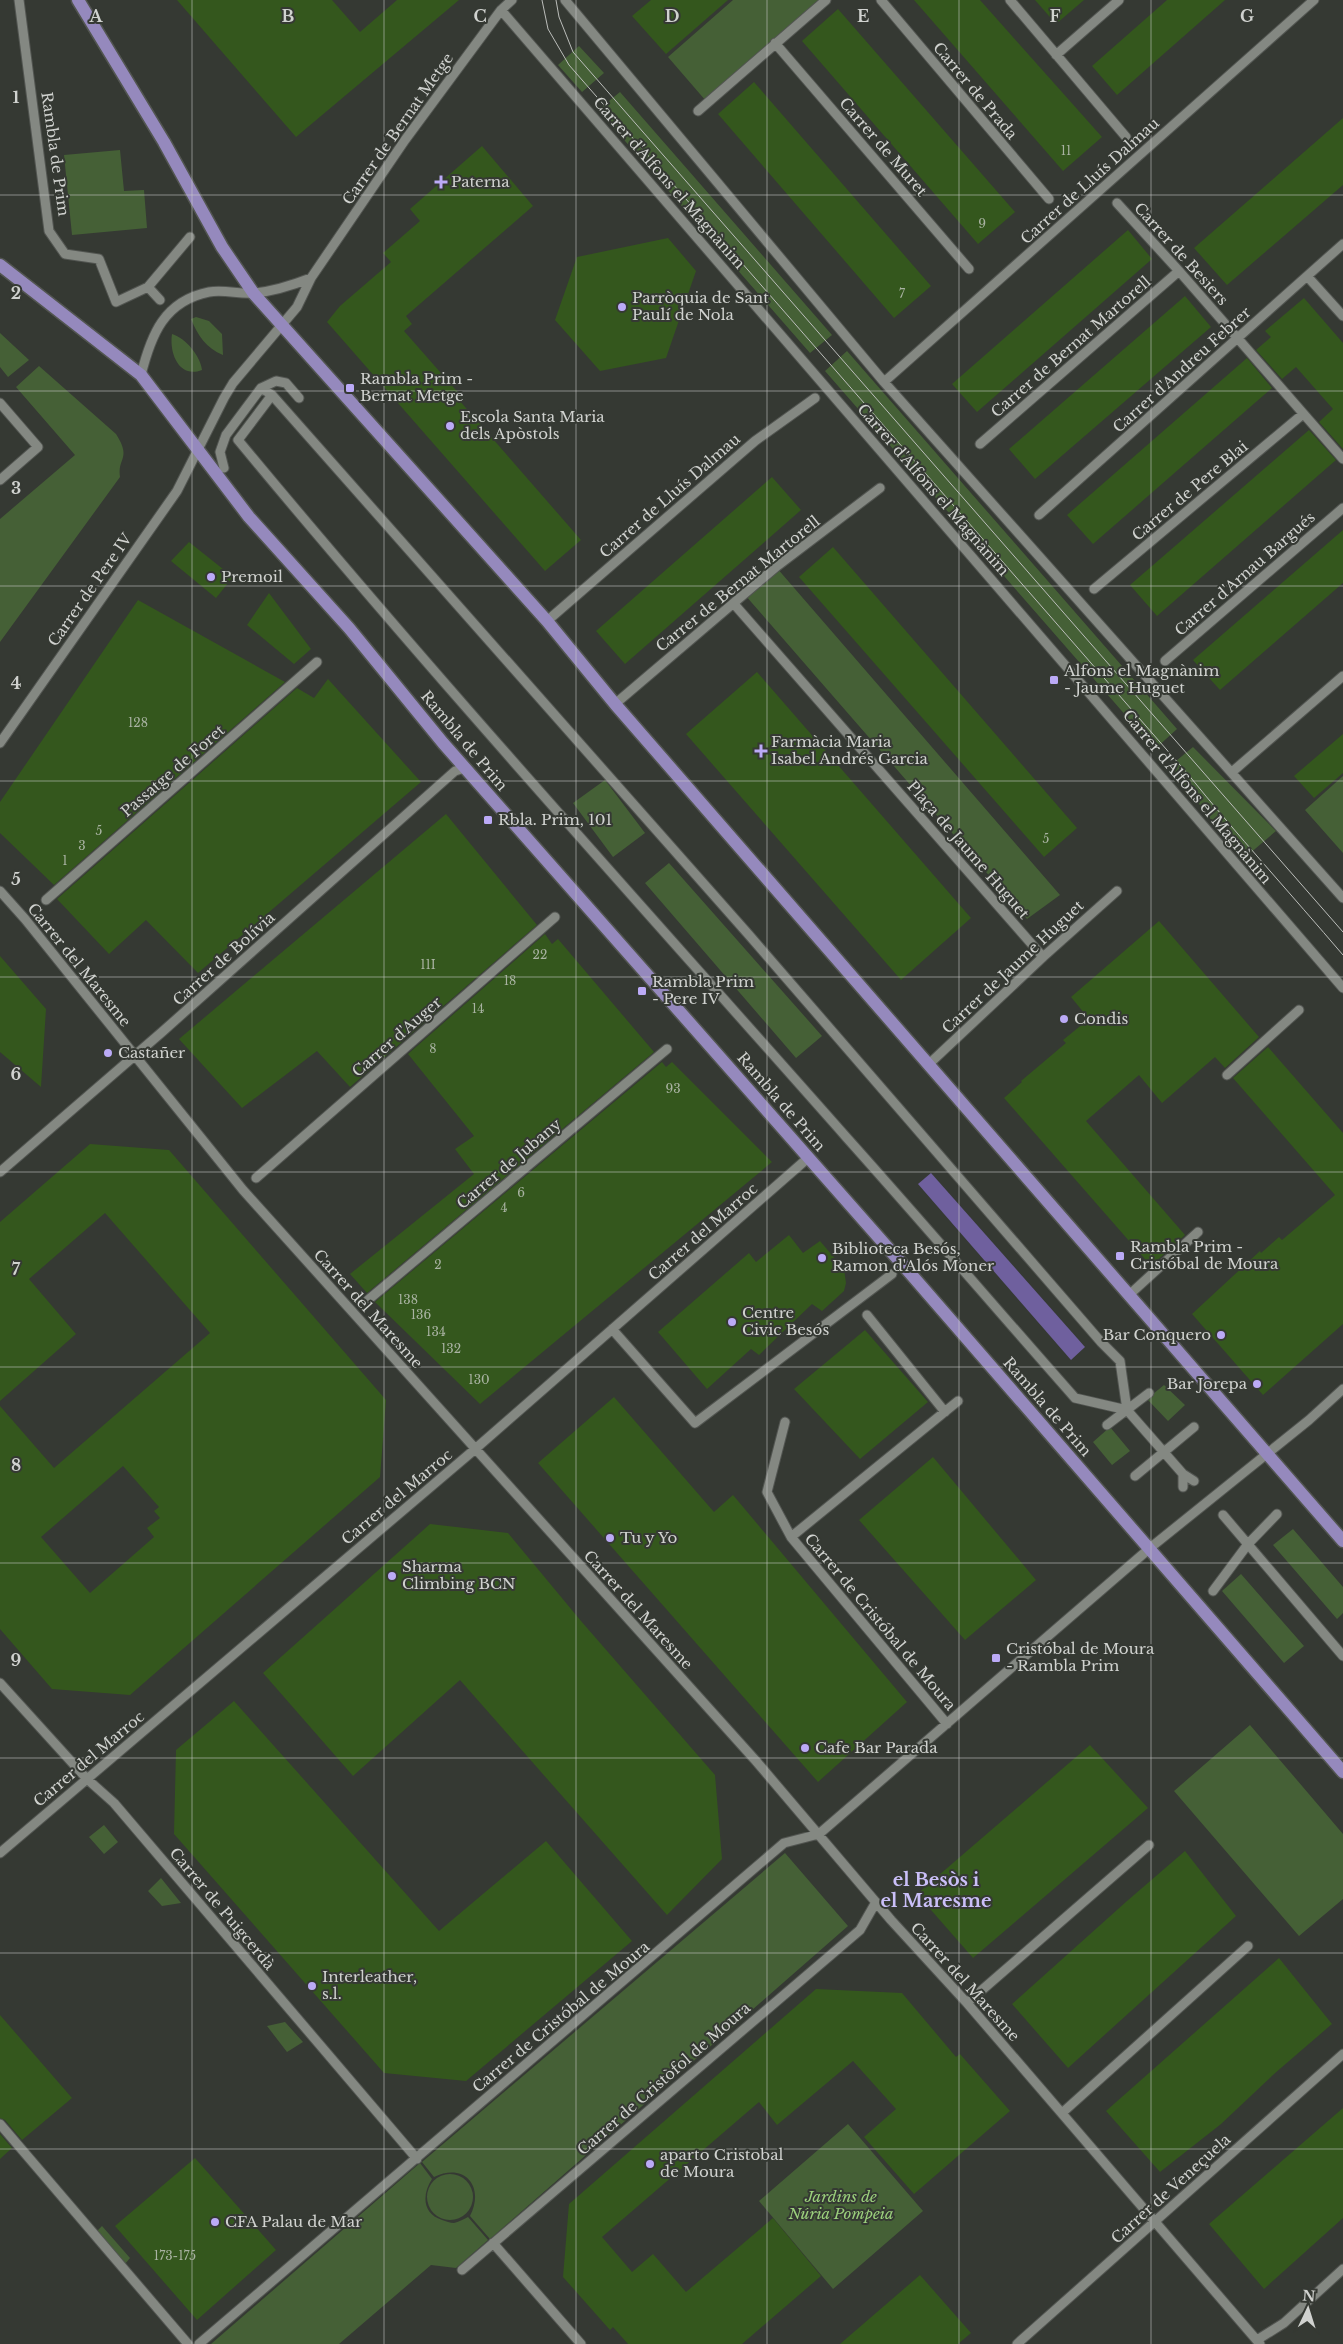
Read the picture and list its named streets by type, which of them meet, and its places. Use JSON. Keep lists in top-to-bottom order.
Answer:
{
  "streets": {
    "main road": ["Rambla de Prim"],
    "street": [
      "Carrer de Prada",
      "Carrer de Bernat Metge",
      "Carrer de Muret",
      "Carrer de Lluís Dalmau",
      "Carrer d'Alfons el Magnànim",
      "Carrer de Besiers",
      "Carrer de Bernat Martorell",
      "Carrer d'Andreu Febrer",
      "Carrer de Pere Blai",
      "Carrer d'Arnau Bargués",
      "Carrer de Pere IV",
      "Passatge de Foret",
      "Plaça de Jaume Huguet",
      "Carrer de Bolívia",
      "Carrer del Maresme",
      "Carrer de Jaume Huguet",
      "Carrer d'Auger",
      "Carrer de Jubany",
      "Carrer del Marroc",
      "Carrer de Cristóbal de Moura",
      "Carrer de Puigcerdà",
      "Carrer de Cristòfol de Moura",
      "Carrer de Veneçuela"
    ]
  },
  "crossings": [
    ["Carrer de Bernat Metge", "Carrer d'Alfons el Magnànim"],
    ["Rambla de Prim", "Carrer de Pere IV"],
    ["Rambla de Prim", "Carrer de Bolívia"],
    ["Rambla de Prim", "Carrer del Marroc"],
    ["Rambla de Prim", "Carrer de Cristóbal de Moura"],
    ["Carrer de Besiers", "Carrer de Bernat Martorell"],
    ["Carrer de Besiers", "Carrer d'Andreu Febrer"],
    ["Carrer de Besiers", "Carrer de Pere Blai"],
    ["Carrer de Bernat Martorell", "Plaça de Jaume Huguet"],
    ["Plaça de Jaume Huguet", "Carrer de Jaume Huguet"],
    ["Carrer de Bolívia", "Carrer del Maresme"],
    ["Carrer del Maresme", "Carrer del Marroc"],
    ["Carrer del Maresme", "Carrer de Cristóbal de Moura"],
    ["Carrer del Maresme", "Carrer de Cristòfol de Moura"],
    ["Carrer del Maresme", "Carrer de Veneçuela"],
    ["Carrer del Marroc", "Carrer de Puigcerdà"],
    ["Carrer de Cristóbal de Moura", "Carrer de Puigcerdà"]
  ],
  "districts": ["el Besòs i el Maresme"],
  "parks": ["Jardins de Núria Pompeia"],
  "places": {
    "health": ["Paterna", "Farmàcia Maria Isabel Andrés Garcia"],
    "other": [
      "Parròquia de Sant Paulí de Nola",
      "Escola Santa Maria dels Apòstols",
      "Premoil",
      "Condis",
      "Castañer",
      "Biblioteca Besós, Ramon d'Alós Moner",
      "Centre Civic Besós",
      "Bar Conquero",
      "Bar Jorepa",
      "Tu y Yo",
      "Sharma Climbing BCN",
      "Cafe Bar Parada",
      "Interleather, s.l.",
      "aparto Cristobal de Moura",
      "CFA Palau de Mar"
    ],
    "transit": [
      "Rambla Prim - Bernat Metge",
      "Alfons el Magnànim - Jaume Huguet",
      "Rbla. Prim, 101",
      "Rambla Prim - Pere IV",
      "Rambla Prim - Cristóbal de Moura",
      "Cristóbal de Moura - Rambla Prim"
    ]
  },
  "house_numbers": [
    "11",
    "9",
    "7",
    "128",
    "5",
    "5",
    "3",
    "1",
    "22",
    "11I",
    "18",
    "14",
    "8",
    "93",
    "6",
    "4",
    "2",
    "138",
    "136",
    "134",
    "132",
    "130",
    "173-175"
  ],
  "north": "top",
  "grid": {
    "columns": [
      "A",
      "B",
      "C",
      "D",
      "E",
      "F",
      "G"
    ],
    "rows": [
      "1",
      "2",
      "3",
      "4",
      "5",
      "6",
      "7",
      "8",
      "9"
    ]
  }
}
